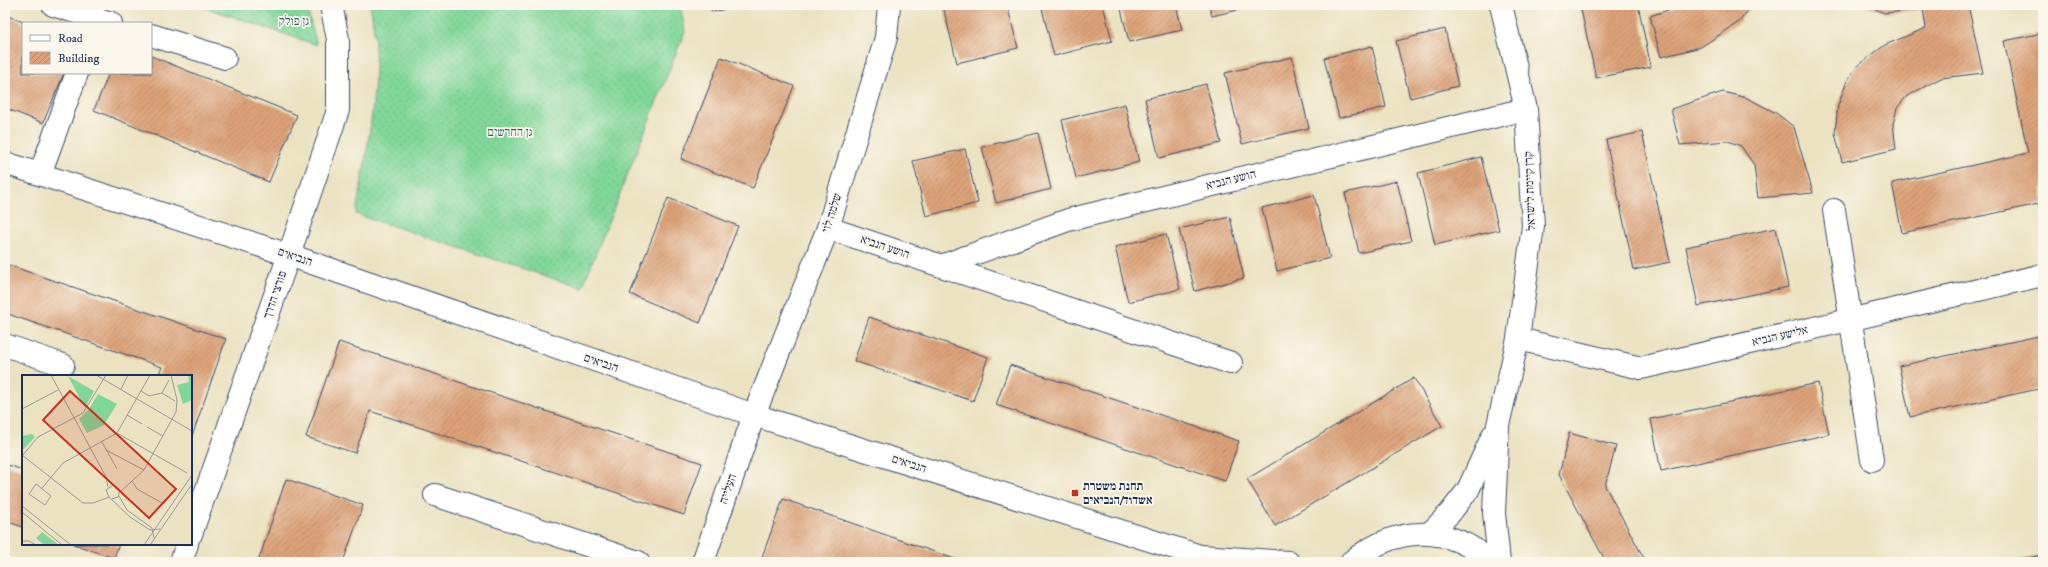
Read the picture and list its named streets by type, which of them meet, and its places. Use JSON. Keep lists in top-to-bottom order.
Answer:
{
  "streets": {
    "street": [
      "הושע הנביא",
      "קרן קיימת לישראל",
      "שלמה לוי",
      "הנביאים",
      "פורצי הדרך",
      "אלישע הנביא",
      "העלייה"
    ]
  },
  "crossings": [
    ["הושע הנביא", "קרן קיימת לישראל"],
    ["הושע הנביא", "שלמה לוי"],
    ["קרן קיימת לישראל", "אלישע הנביא"],
    ["שלמה לוי", "הנביאים"],
    ["שלמה לוי", "העלייה"],
    ["הנביאים", "פורצי הדרך"],
    ["הנביאים", "העלייה"]
  ],
  "parks": ["גן פולק", "גן החרשים"],
  "places": {
    "transit": ["תחנת משטרת אשדוד/הנביאים"]
  },
  "legend": ["Road", "Building"]
}
